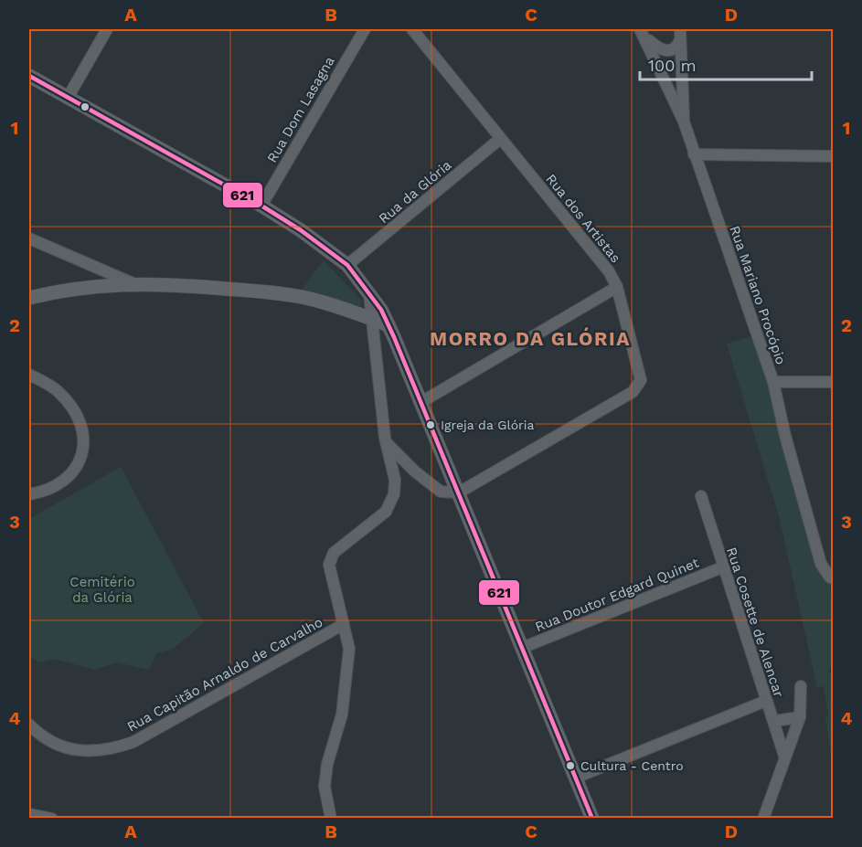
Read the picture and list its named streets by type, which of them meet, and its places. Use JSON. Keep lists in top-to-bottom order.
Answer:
{
  "streets": {
    "street": [
      "Rua Dom Lasagna",
      "Rua da Glória",
      "Rua dos Artistas",
      "Rua Mariano Procópio",
      "Rua Doutor Edgard Quinet",
      "Rua Cosette de Alencar",
      "Rua Capitão Arnaldo de Carvalho"
    ]
  },
  "crossings": [
    ["Rua da Glória", "Rua dos Artistas"],
    ["Rua Doutor Edgard Quinet", "Rua Cosette de Alencar"]
  ],
  "districts": ["MORRO DA GLÓRIA"],
  "parks": ["Cemitério da Glória"],
  "places": ["Igreja da Glória", "Cultura - Centro"],
  "lines": ["transit line 621"],
  "scale_bar": "100 m",
  "grid": {
    "columns": [
      "A",
      "B",
      "C",
      "D"
    ],
    "rows": [
      "1",
      "2",
      "3",
      "4"
    ]
  }
}
